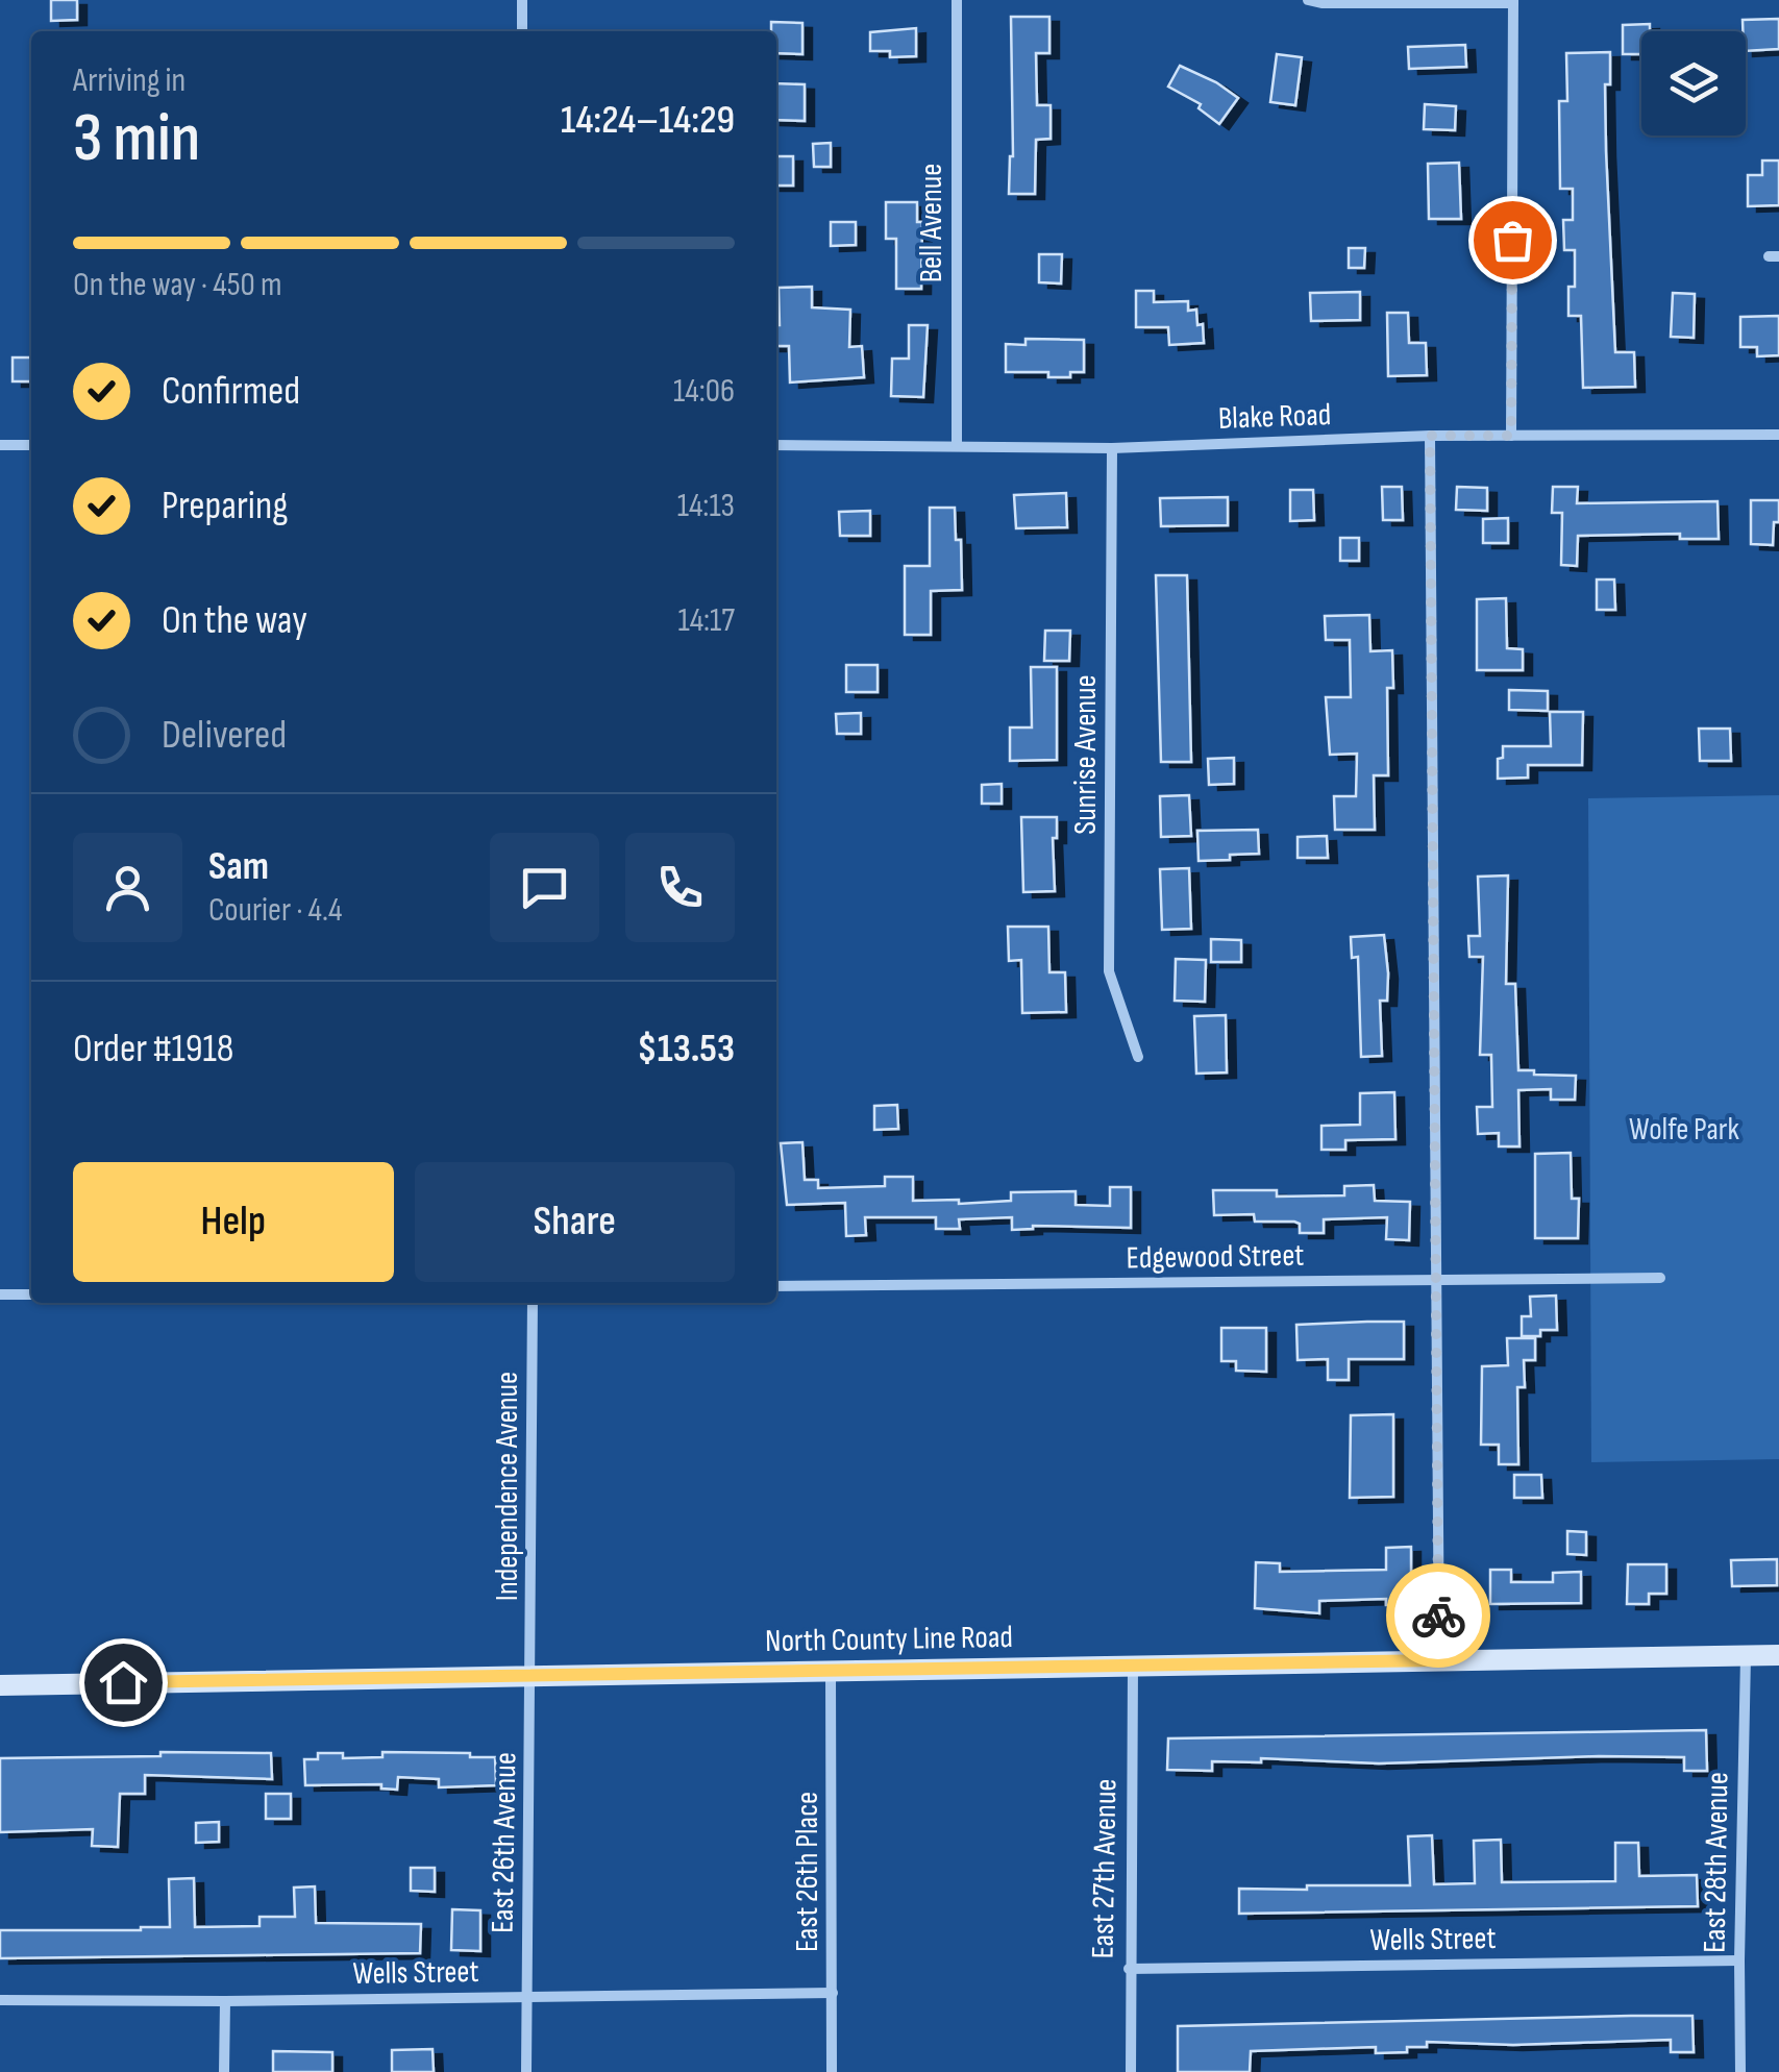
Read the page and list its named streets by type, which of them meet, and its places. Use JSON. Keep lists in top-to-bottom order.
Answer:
{
  "streets": {
    "main road": ["North County Line Road"],
    "street": [
      "Bell Avenue",
      "Blake Road",
      "Sunrise Avenue",
      "Edgewood Street",
      "Independence Avenue",
      "East 26th Avenue",
      "East 28th Avenue",
      "East 27th Avenue",
      "East 26th Place",
      "Wells Street"
    ]
  },
  "crossings": [
    ["Bell Avenue", "Blake Road"],
    ["Blake Road", "Sunrise Avenue"],
    ["Independence Avenue", "North County Line Road"],
    ["Independence Avenue", "East 26th Avenue"],
    ["North County Line Road", "East 26th Avenue"],
    ["North County Line Road", "East 28th Avenue"],
    ["North County Line Road", "East 27th Avenue"],
    ["North County Line Road", "East 26th Place"],
    ["East 26th Avenue", "Wells Street"],
    ["East 28th Avenue", "Wells Street"],
    ["East 27th Avenue", "Wells Street"],
    ["East 26th Place", "Wells Street"]
  ],
  "parks": ["Wolfe Park"],
  "page": {
    "heading": ["3 min", "Arriving in", "14:24–14:29"],
    "panel": [
      "Sam",
      "Courier · 4.4",
      "Order #1918",
      "$13.53"
    ],
    "bar": "On the way · 450 m",
    "list": [
      ["Confirmed", "14:06"],
      ["Preparing", "14:13"],
      ["On the way", "14:17"],
      "Delivered"
    ],
    "buttons": ["Help", "Share"]
  }
}
